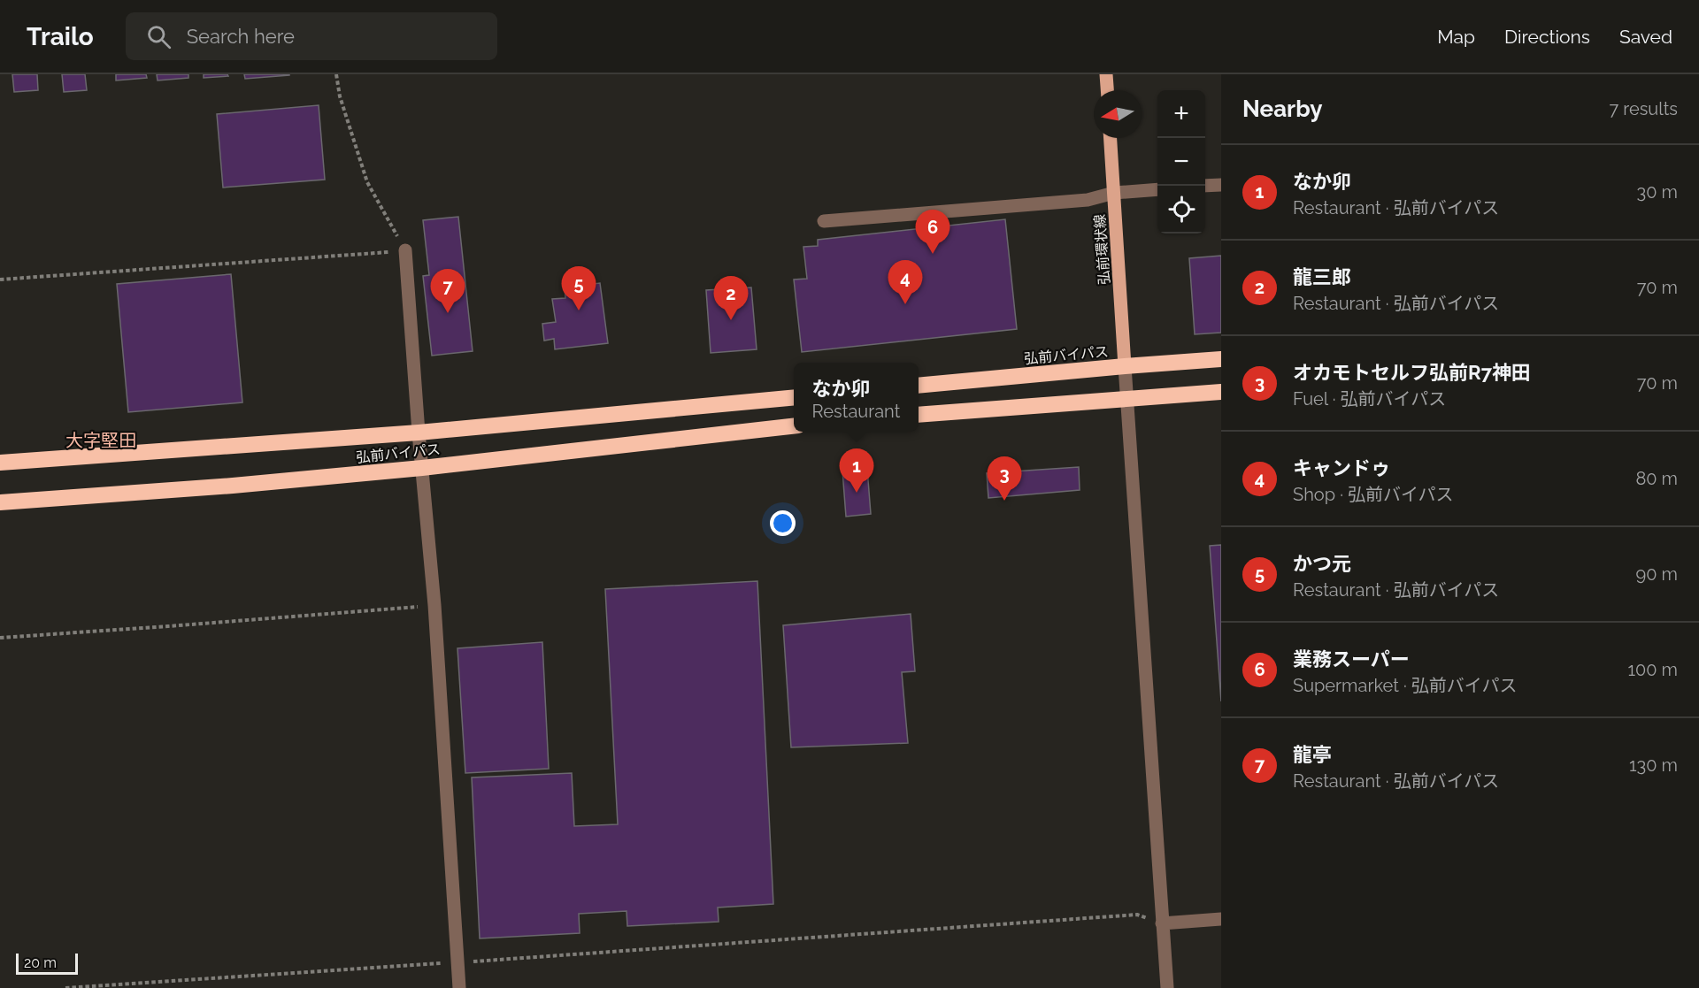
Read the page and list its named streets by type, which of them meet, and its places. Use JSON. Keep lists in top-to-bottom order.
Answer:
{
  "streets": {
    "highway": ["弘前バイパス"],
    "main road": ["弘前環状線"]
  },
  "crossings": [
    ["弘前環状線", "弘前バイパス"]
  ],
  "districts": ["大字堅田"],
  "scale_bar": "20 m",
  "north": "left",
  "page": {
    "header": "Trailo",
    "search": "Search here",
    "nav": ["Map", "Directions", "Saved"],
    "heading": ["Nearby", "7 results"],
    "map_buttons": ["+", "−"],
    "list": [
      {
        "mark": "1",
        "name": "なか卯",
        "note": "Restaurant · 弘前バイパス",
        "value": "30 m"
      },
      {
        "mark": "2",
        "name": "龍三郎",
        "note": "Restaurant · 弘前バイパス",
        "value": "70 m"
      },
      {
        "mark": "3",
        "name": "オカモトセルフ弘前R7神田",
        "note": "Fuel · 弘前バイパス",
        "value": "70 m"
      },
      {
        "mark": "4",
        "name": "キャンドゥ",
        "note": "Shop · 弘前バイパス",
        "value": "80 m"
      },
      {
        "mark": "5",
        "name": "かつ元",
        "note": "Restaurant · 弘前バイパス",
        "value": "90 m"
      },
      {
        "mark": "6",
        "name": "業務スーパー",
        "note": "Supermarket · 弘前バイパス",
        "value": "100 m"
      },
      {
        "mark": "7",
        "name": "龍亭",
        "note": "Restaurant · 弘前バイパス",
        "value": "130 m"
      }
    ],
    "pins": [
      "6",
      "4",
      "5",
      "7",
      "2",
      "1",
      "3"
    ],
    "popup": ["なか卯", "Restaurant"],
    "scale": "20 m"
  }
}
